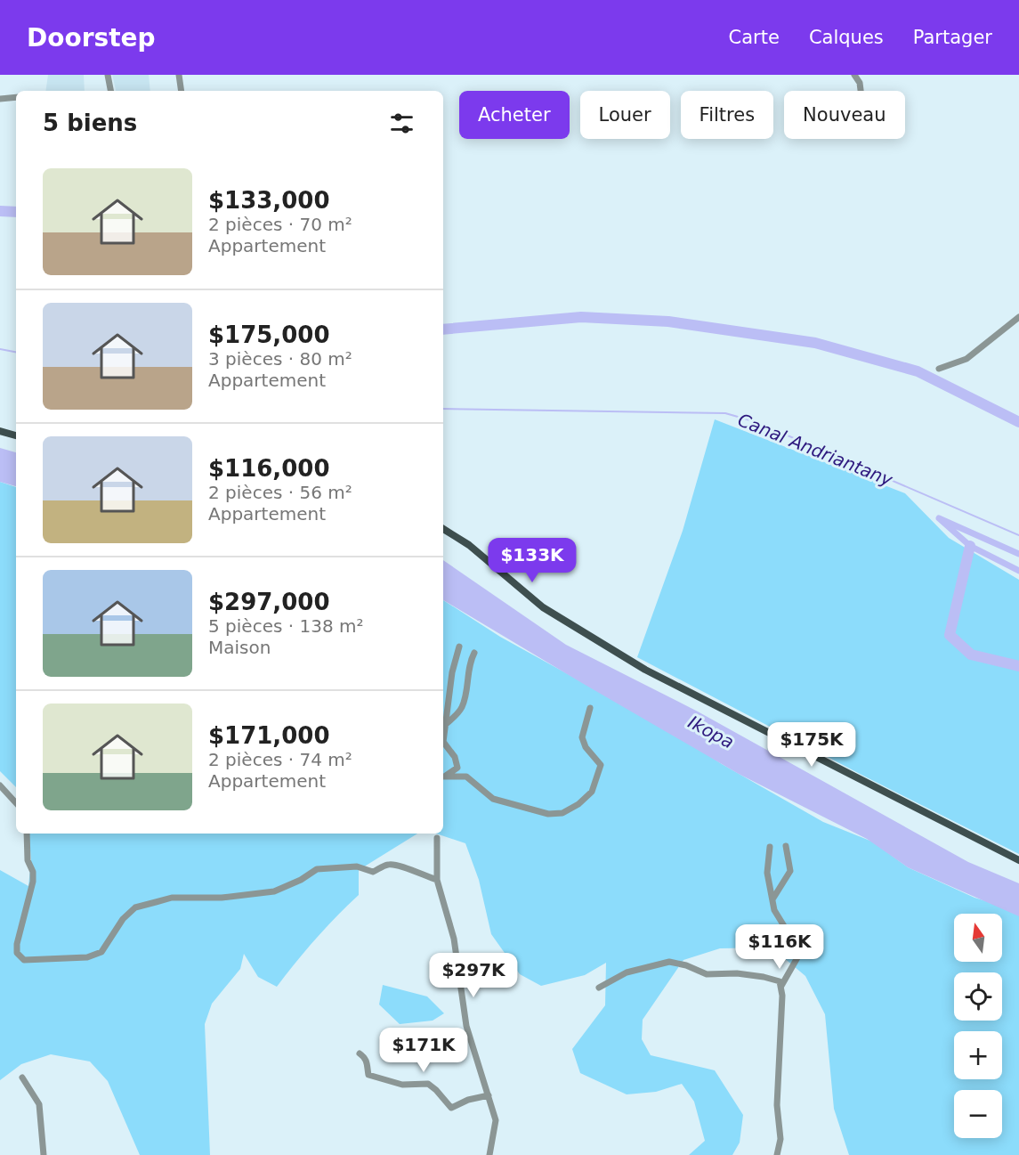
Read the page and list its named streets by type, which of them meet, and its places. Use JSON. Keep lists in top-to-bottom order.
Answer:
{
  "water": ["Canal Andriantany", "Ikopa"],
  "north": "top",
  "page": {
    "header": "Doorstep",
    "nav": ["Carte", "Calques", "Partager"],
    "chip": [
      "Acheter",
      "Louer",
      "Filtres",
      "Nouveau"
    ],
    "heading": "5 biens",
    "list": [
      {
        "name": "$133,000",
        "note": "2 pièces · 70 m² · Appartement"
      },
      {
        "name": "$175,000",
        "note": "3 pièces · 80 m² · Appartement"
      },
      {
        "name": "$116,000",
        "note": "2 pièces · 56 m² · Appartement"
      },
      {
        "name": "$297,000",
        "note": "5 pièces · 138 m² · Maison"
      },
      {
        "name": "$171,000",
        "note": "2 pièces · 74 m² · Appartement"
      }
    ],
    "price": [
      "$133K",
      "$175K",
      "$116K",
      "$297K",
      "$171K"
    ],
    "map_buttons": ["+", "−"]
  }
}
